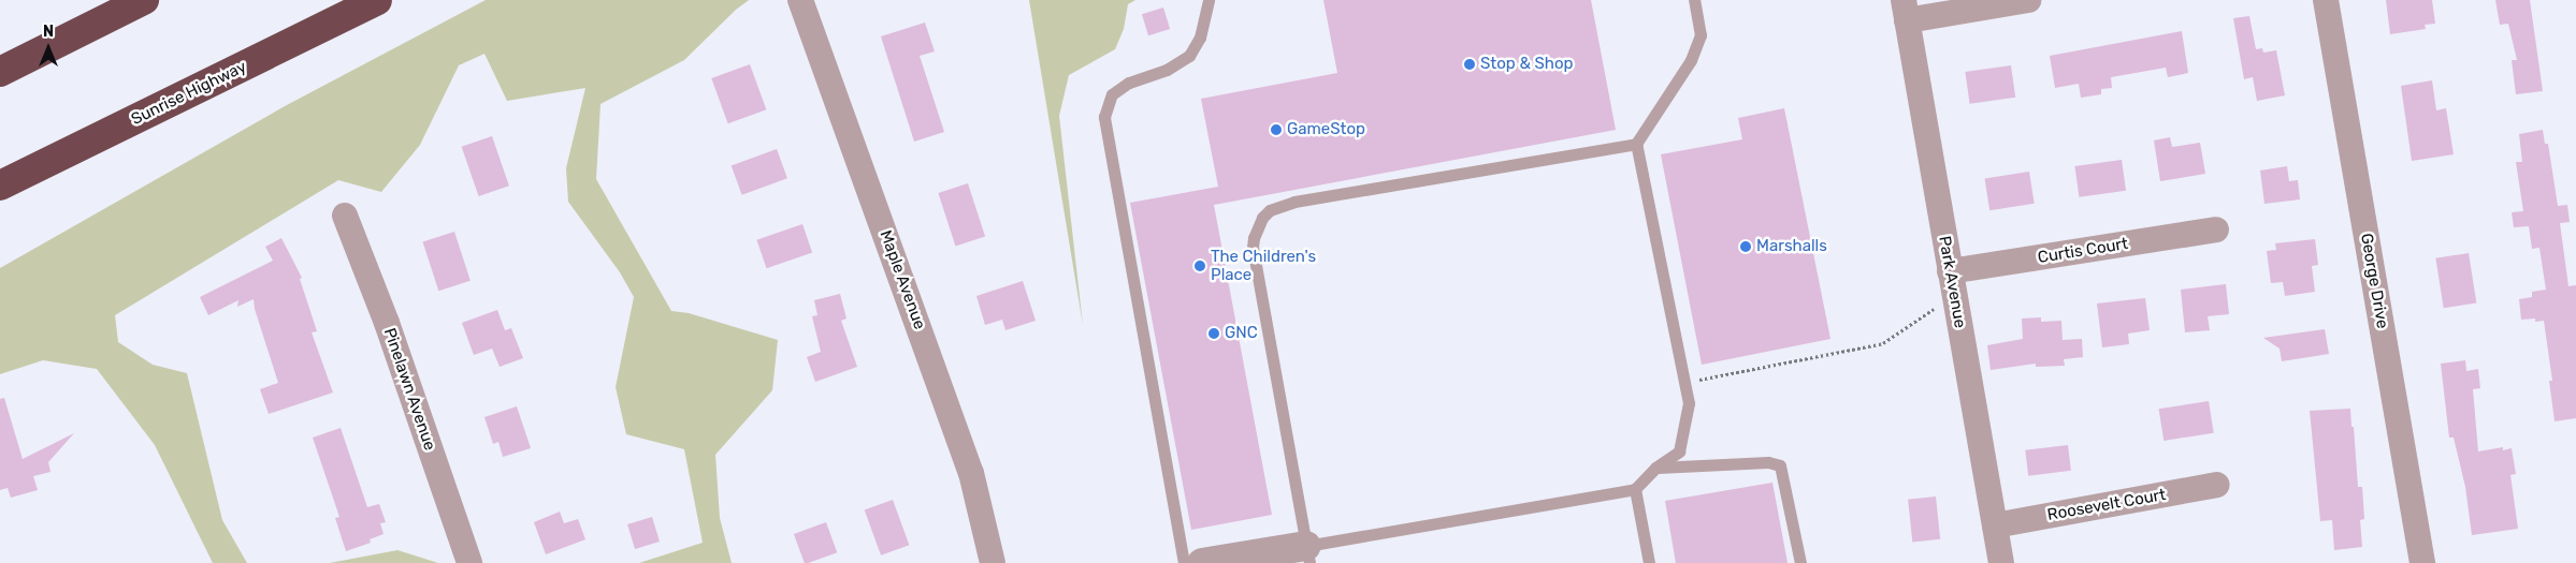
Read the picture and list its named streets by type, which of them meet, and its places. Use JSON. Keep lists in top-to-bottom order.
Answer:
{
  "streets": {
    "highway": ["Sunrise Highway"],
    "street": [
      "Curtis Court",
      "Maple Avenue",
      "George Drive",
      "Park Avenue",
      "Pinelawn Avenue",
      "Roosevelt Court"
    ]
  },
  "crossings": [
    ["Curtis Court", "Park Avenue"],
    ["Park Avenue", "Roosevelt Court"]
  ],
  "places": [
    "Stop & Shop",
    "GameStop",
    "Marshalls",
    "The Children's Place",
    "GNC"
  ],
  "north": "top"
}
